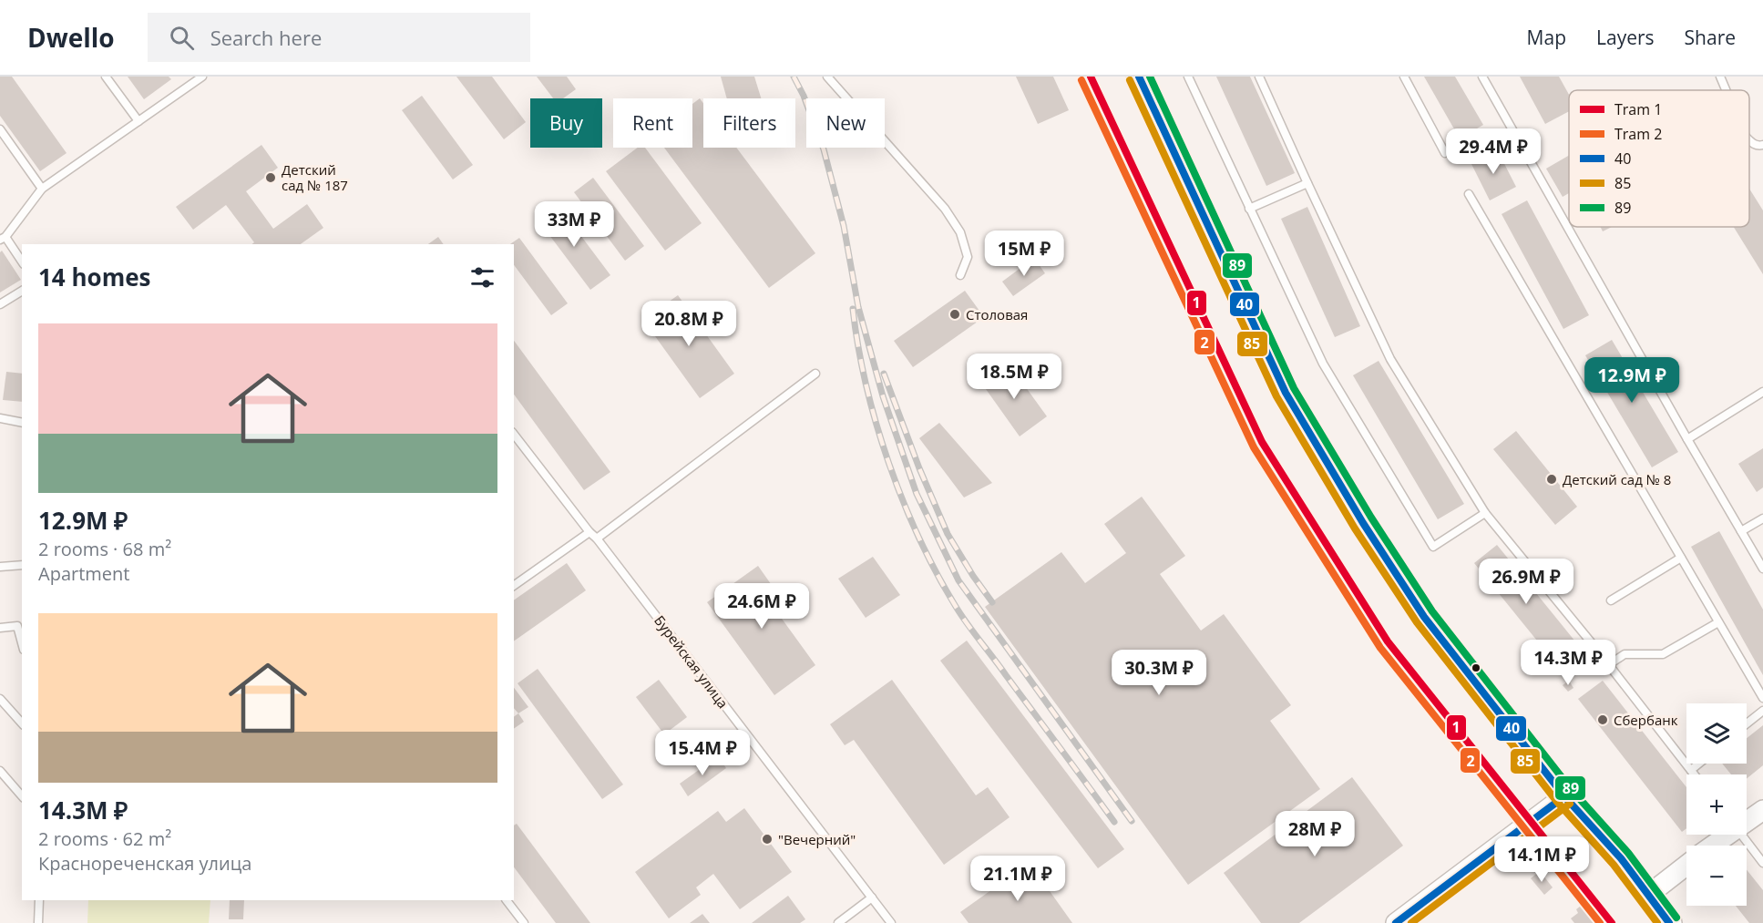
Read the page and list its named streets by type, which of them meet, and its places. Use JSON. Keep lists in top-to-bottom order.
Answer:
{
  "streets": {
    "lane": ["Бурейская улица"]
  },
  "places": [
    "Детский сад № 187",
    "Столовая",
    "Детский сад № 8",
    "Сбербанк",
    "\"Вечерний\""
  ],
  "lines": [
    "tram line 1",
    "transit line 40",
    "transit line 89",
    "tram line 2",
    "transit line 85"
  ],
  "legend": [
    "Tram 1",
    "Tram 2",
    "40",
    "85",
    "89"
  ],
  "page": {
    "header": "Dwello",
    "search": "Search here",
    "nav": ["Map", "Layers", "Share"],
    "chip": [
      "Buy",
      "Rent",
      "Filters",
      "New"
    ],
    "price": [
      "29.4M ₽",
      "33M ₽",
      "15M ₽",
      "20.8M ₽",
      "18.5M ₽",
      "12.9M ₽",
      "26.9M ₽",
      "24.6M ₽",
      "14.3M ₽",
      "30.3M ₽",
      "15.4M ₽",
      "28M ₽",
      "14.1M ₽",
      "21.1M ₽"
    ],
    "heading": "14 homes",
    "list": [
      {
        "name": "12.9M ₽",
        "note": "2 rooms · 68 m² · Apartment"
      },
      {
        "name": "14.3M ₽",
        "note": "2 rooms · 62 m² · Краснореченская улица"
      }
    ],
    "map_buttons": ["+", "−"]
  }
}
